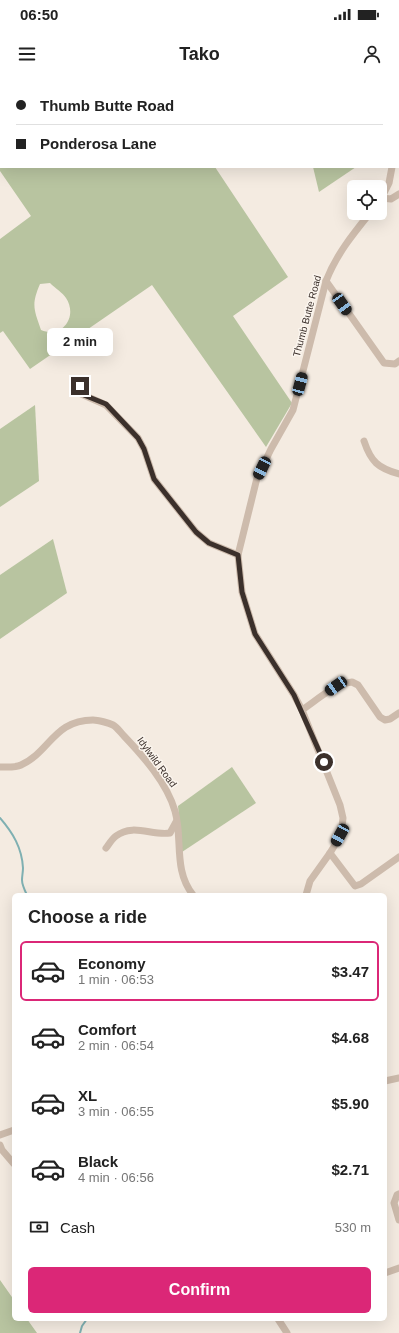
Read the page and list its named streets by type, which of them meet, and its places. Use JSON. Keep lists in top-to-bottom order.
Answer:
{
  "streets": {
    "street": ["Thumb Butte Road", "Idylwild Road"]
  },
  "page": {
    "status": "06:50",
    "header": "Tako",
    "banner": ["Thumb Butte Road", "Ponderosa Lane"],
    "bubble": "2 min",
    "heading": "Choose a ride",
    "list": [
      {
        "name": "Economy",
        "note": "1 min · 06:53",
        "value": "$3.47"
      },
      {
        "name": "Comfort",
        "note": "2 min · 06:54",
        "value": "$4.68"
      },
      {
        "name": "XL",
        "note": "3 min · 06:55",
        "value": "$5.90"
      },
      {
        "name": "Black",
        "note": "4 min · 06:56",
        "value": "$2.71"
      }
    ],
    "pay": ["Cash", "530 m"],
    "buttons": "Confirm"
  }
}
